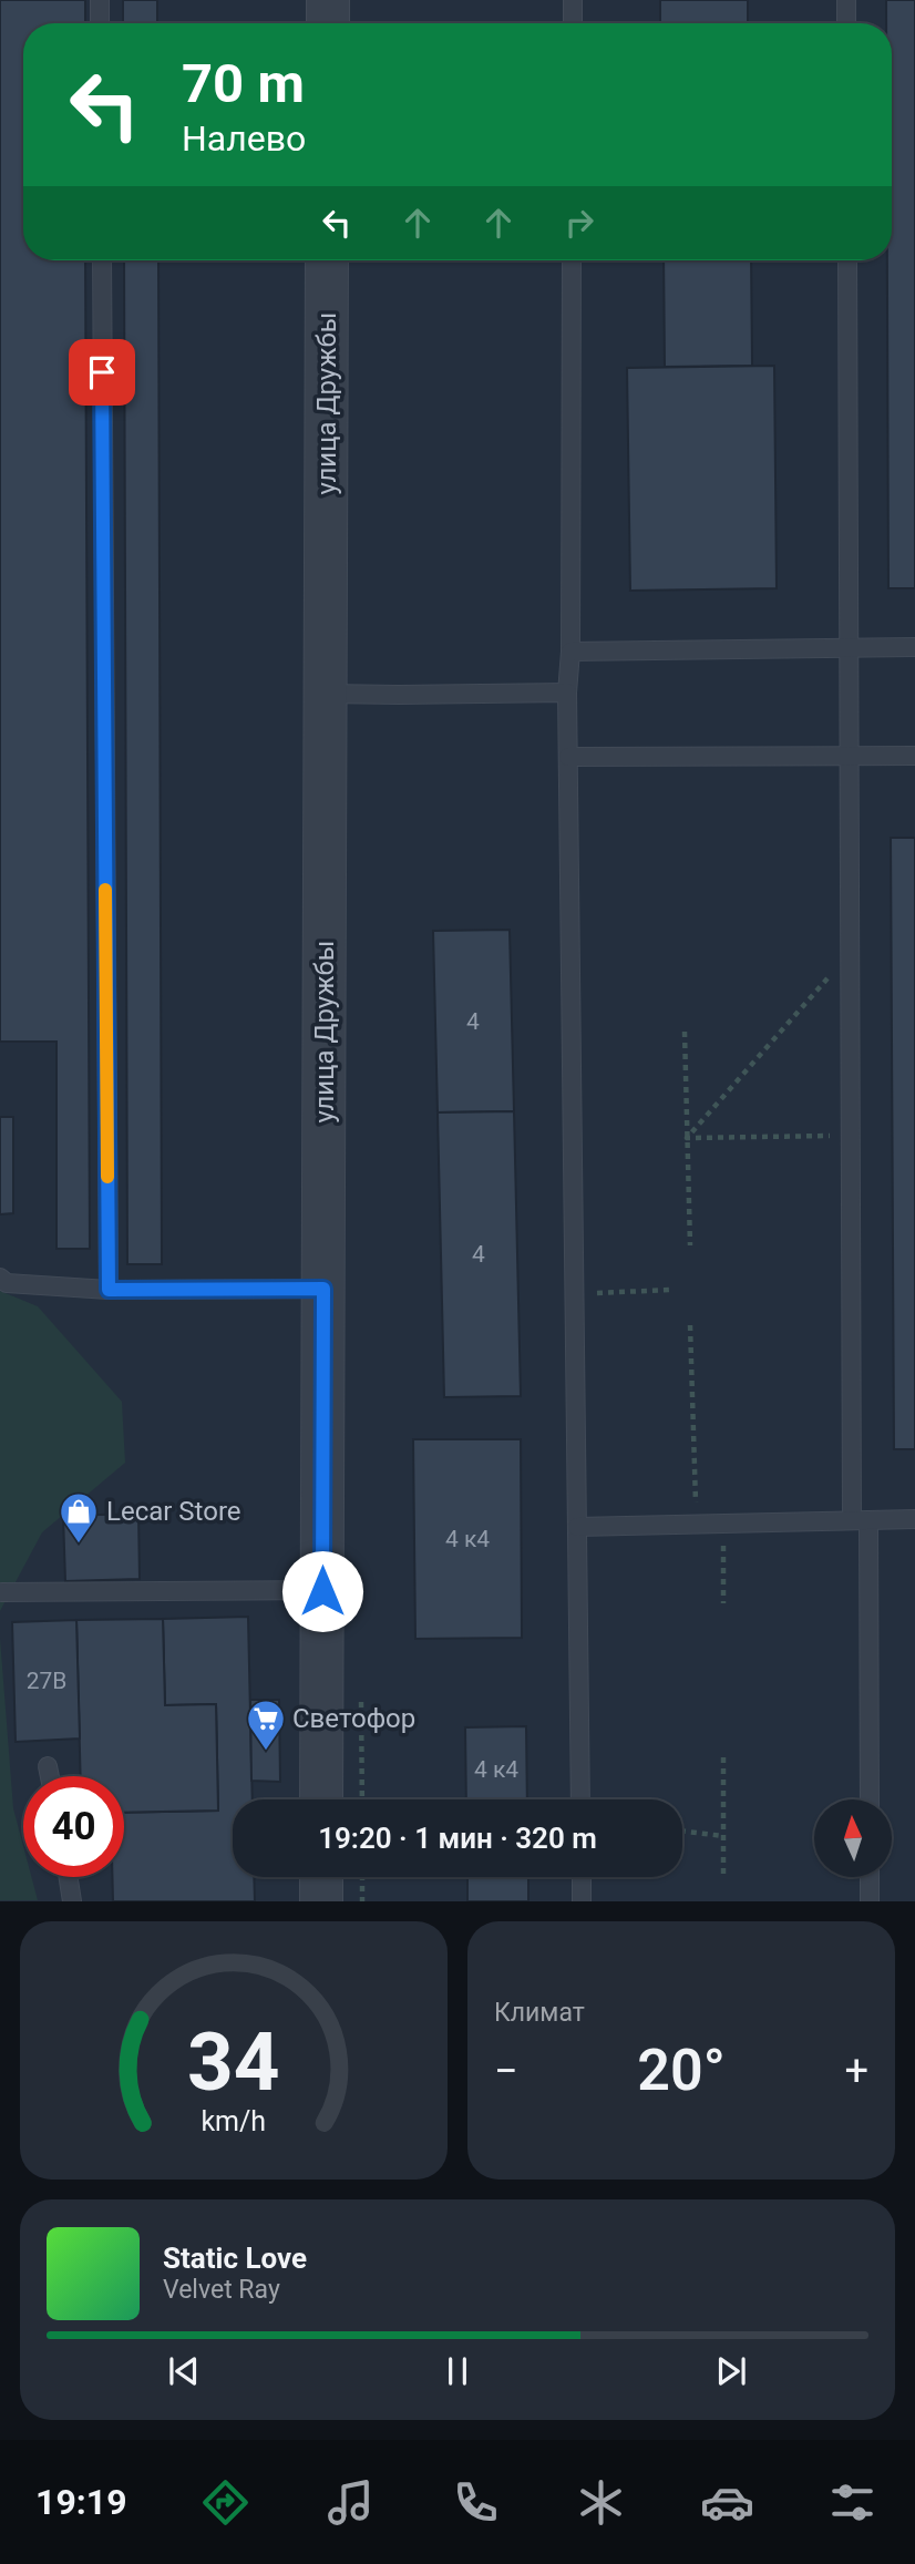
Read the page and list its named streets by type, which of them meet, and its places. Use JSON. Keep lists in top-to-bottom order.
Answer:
{
  "streets": {
    "street": ["улица Дружбы"]
  },
  "places": {
    "shop": ["Lecar Store"],
    "supermarket": ["Светофор"]
  },
  "house_numbers": [
    "4",
    "4",
    "4 к4",
    "27В",
    "4 к4"
  ],
  "north": "top",
  "page": {
    "turn": ["70 m", "Налево"],
    "limit": "40",
    "trip": "19:20 · 1 мин · 320 m",
    "tile": "Климат",
    "heat": ["−", "20°", "+"],
    "song": ["Static Love", "Velvet Ray"],
    "tabs": "19:19",
    "gauge": ["34", "km/h"]
  }
}
